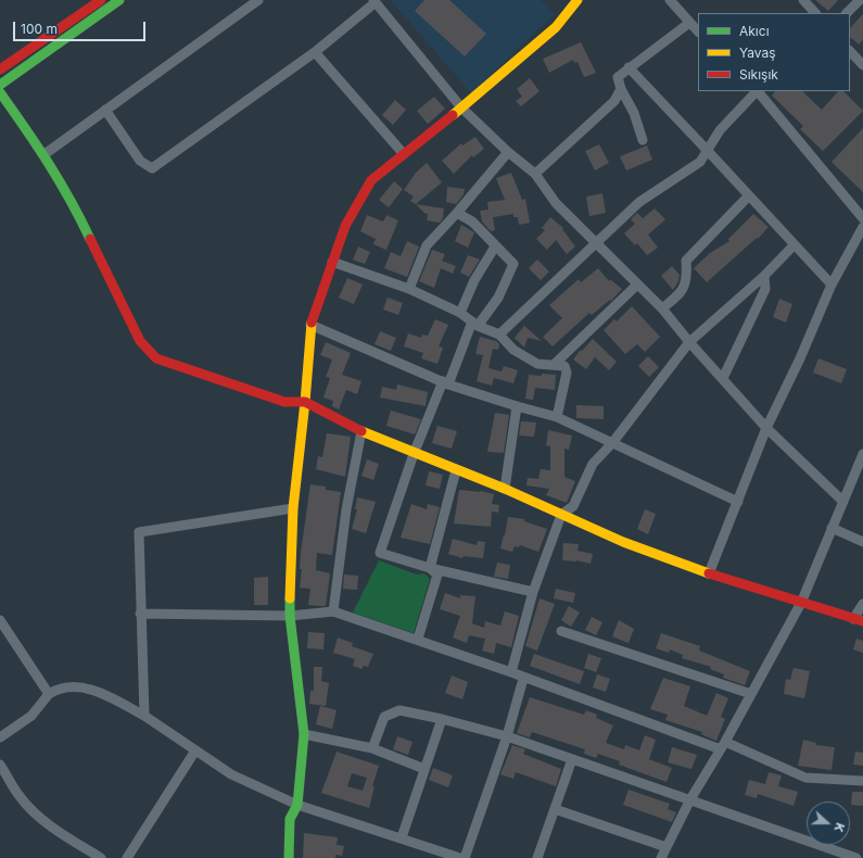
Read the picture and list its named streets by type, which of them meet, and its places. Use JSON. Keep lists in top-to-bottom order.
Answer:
{
  "legend": ["Akıcı", "Yavaş", "Sıkışık"],
  "scale_bar": "100 m",
  "north": "right"
}
